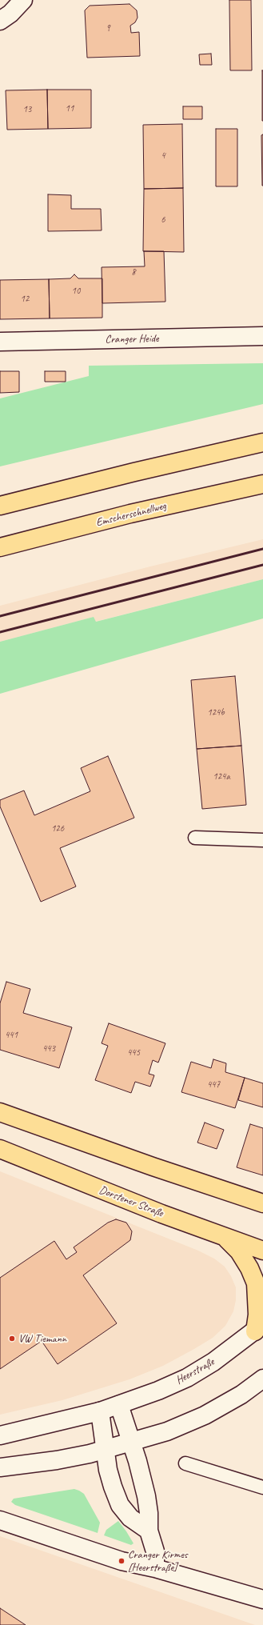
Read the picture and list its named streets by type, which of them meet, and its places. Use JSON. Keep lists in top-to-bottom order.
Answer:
{
  "streets": {
    "main road": ["Emscherschnellweg", "Dorstener Straße"],
    "street": ["Cranger Heide", "Heerstraße"]
  },
  "places": ["VW Tiemann", "Cranger Kirmes [Heerstraße]"],
  "house_numbers": [
    "9",
    "11",
    "13",
    "4",
    "6",
    "8",
    "10",
    "12",
    "124b",
    "124a",
    "126",
    "441",
    "443",
    "445",
    "447"
  ]
}
